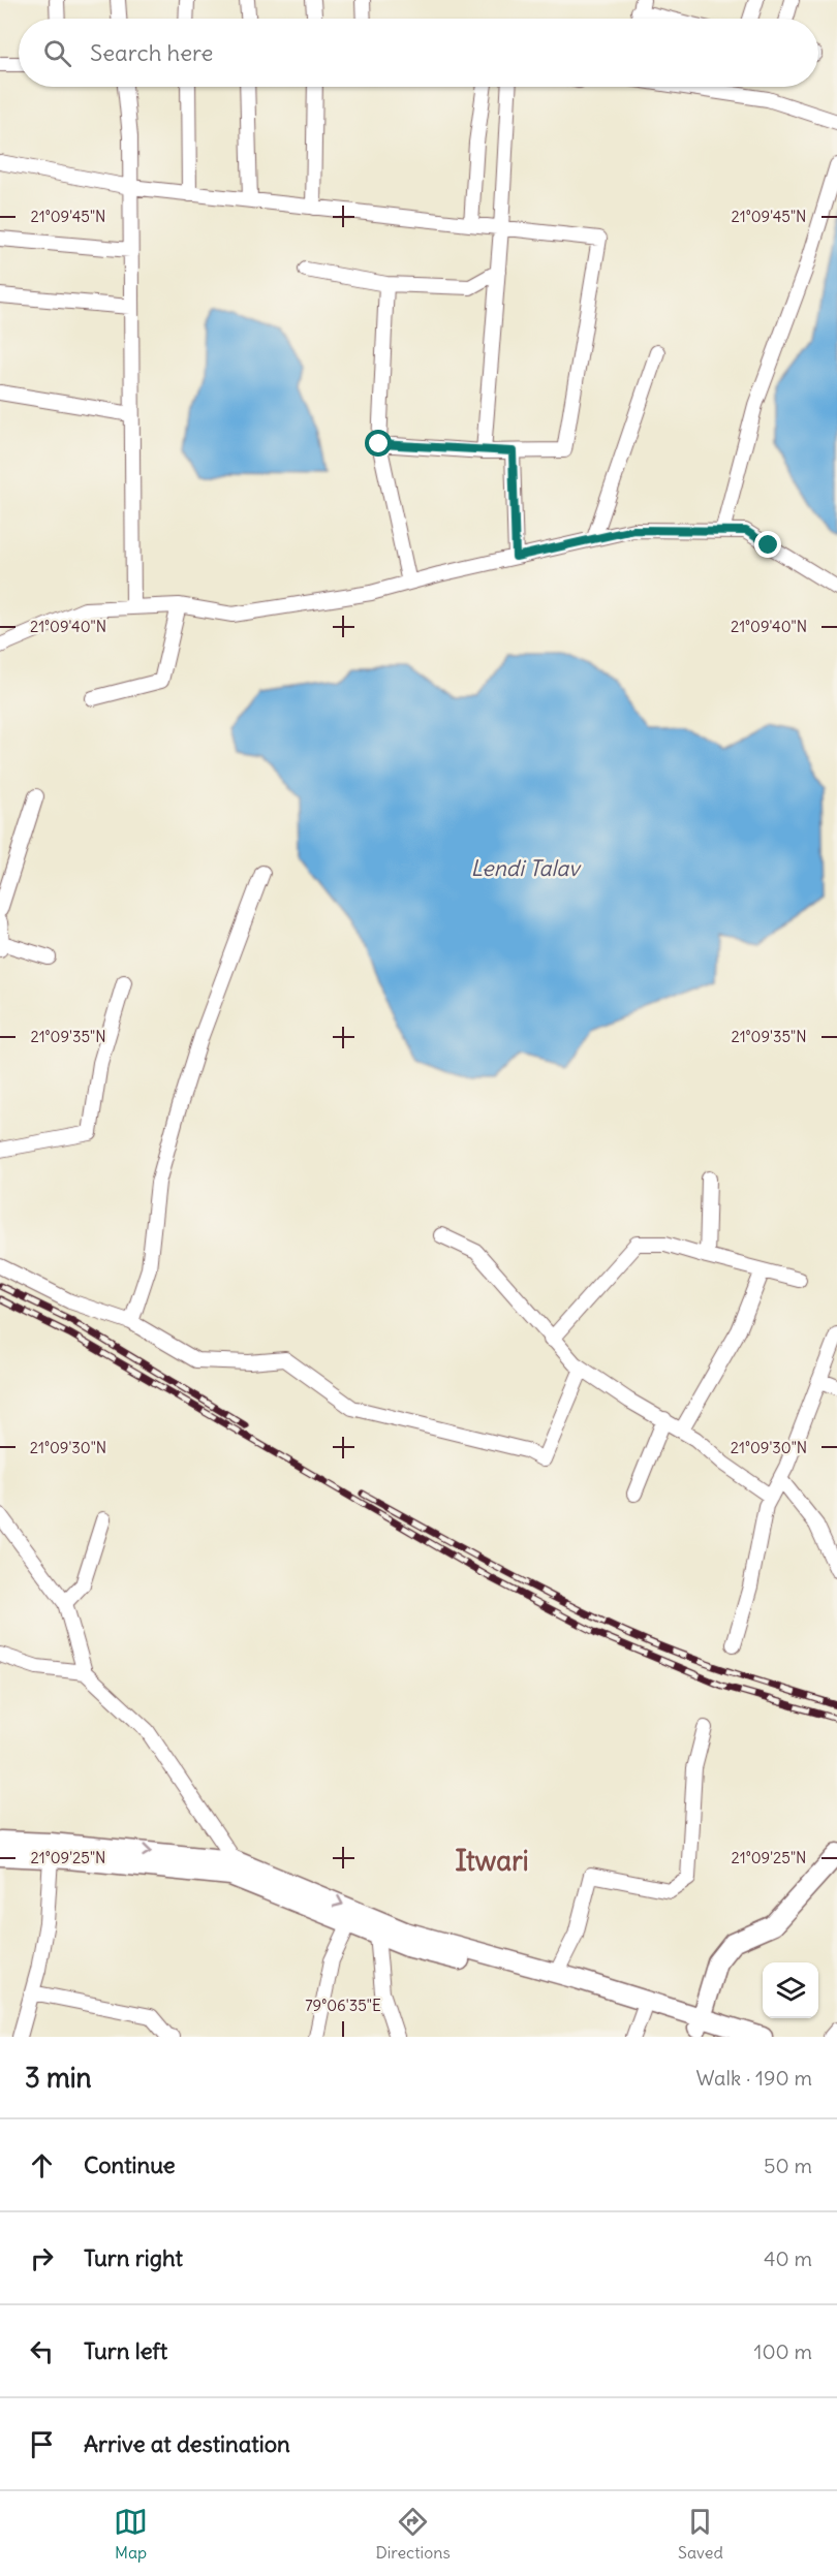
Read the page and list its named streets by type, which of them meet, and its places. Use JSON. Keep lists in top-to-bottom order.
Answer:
{
  "districts": ["Itwari"],
  "water": ["Lendi Talav"],
  "page": {
    "search": "Search here",
    "heading": ["3 min", "Walk · 190 m"],
    "list": [
      ["Continue", "50 m"],
      ["Turn right", "40 m"],
      ["Turn left", "100 m"],
      "Arrive at destination"
    ],
    "nav": ["Map", "Directions", "Saved"]
  },
  "coordinates": [
    "21°09'45\"N",
    "21°09'40\"N",
    "21°09'35\"N",
    "21°09'30\"N",
    "21°09'25\"N",
    "79°06'35\"E"
  ]
}
